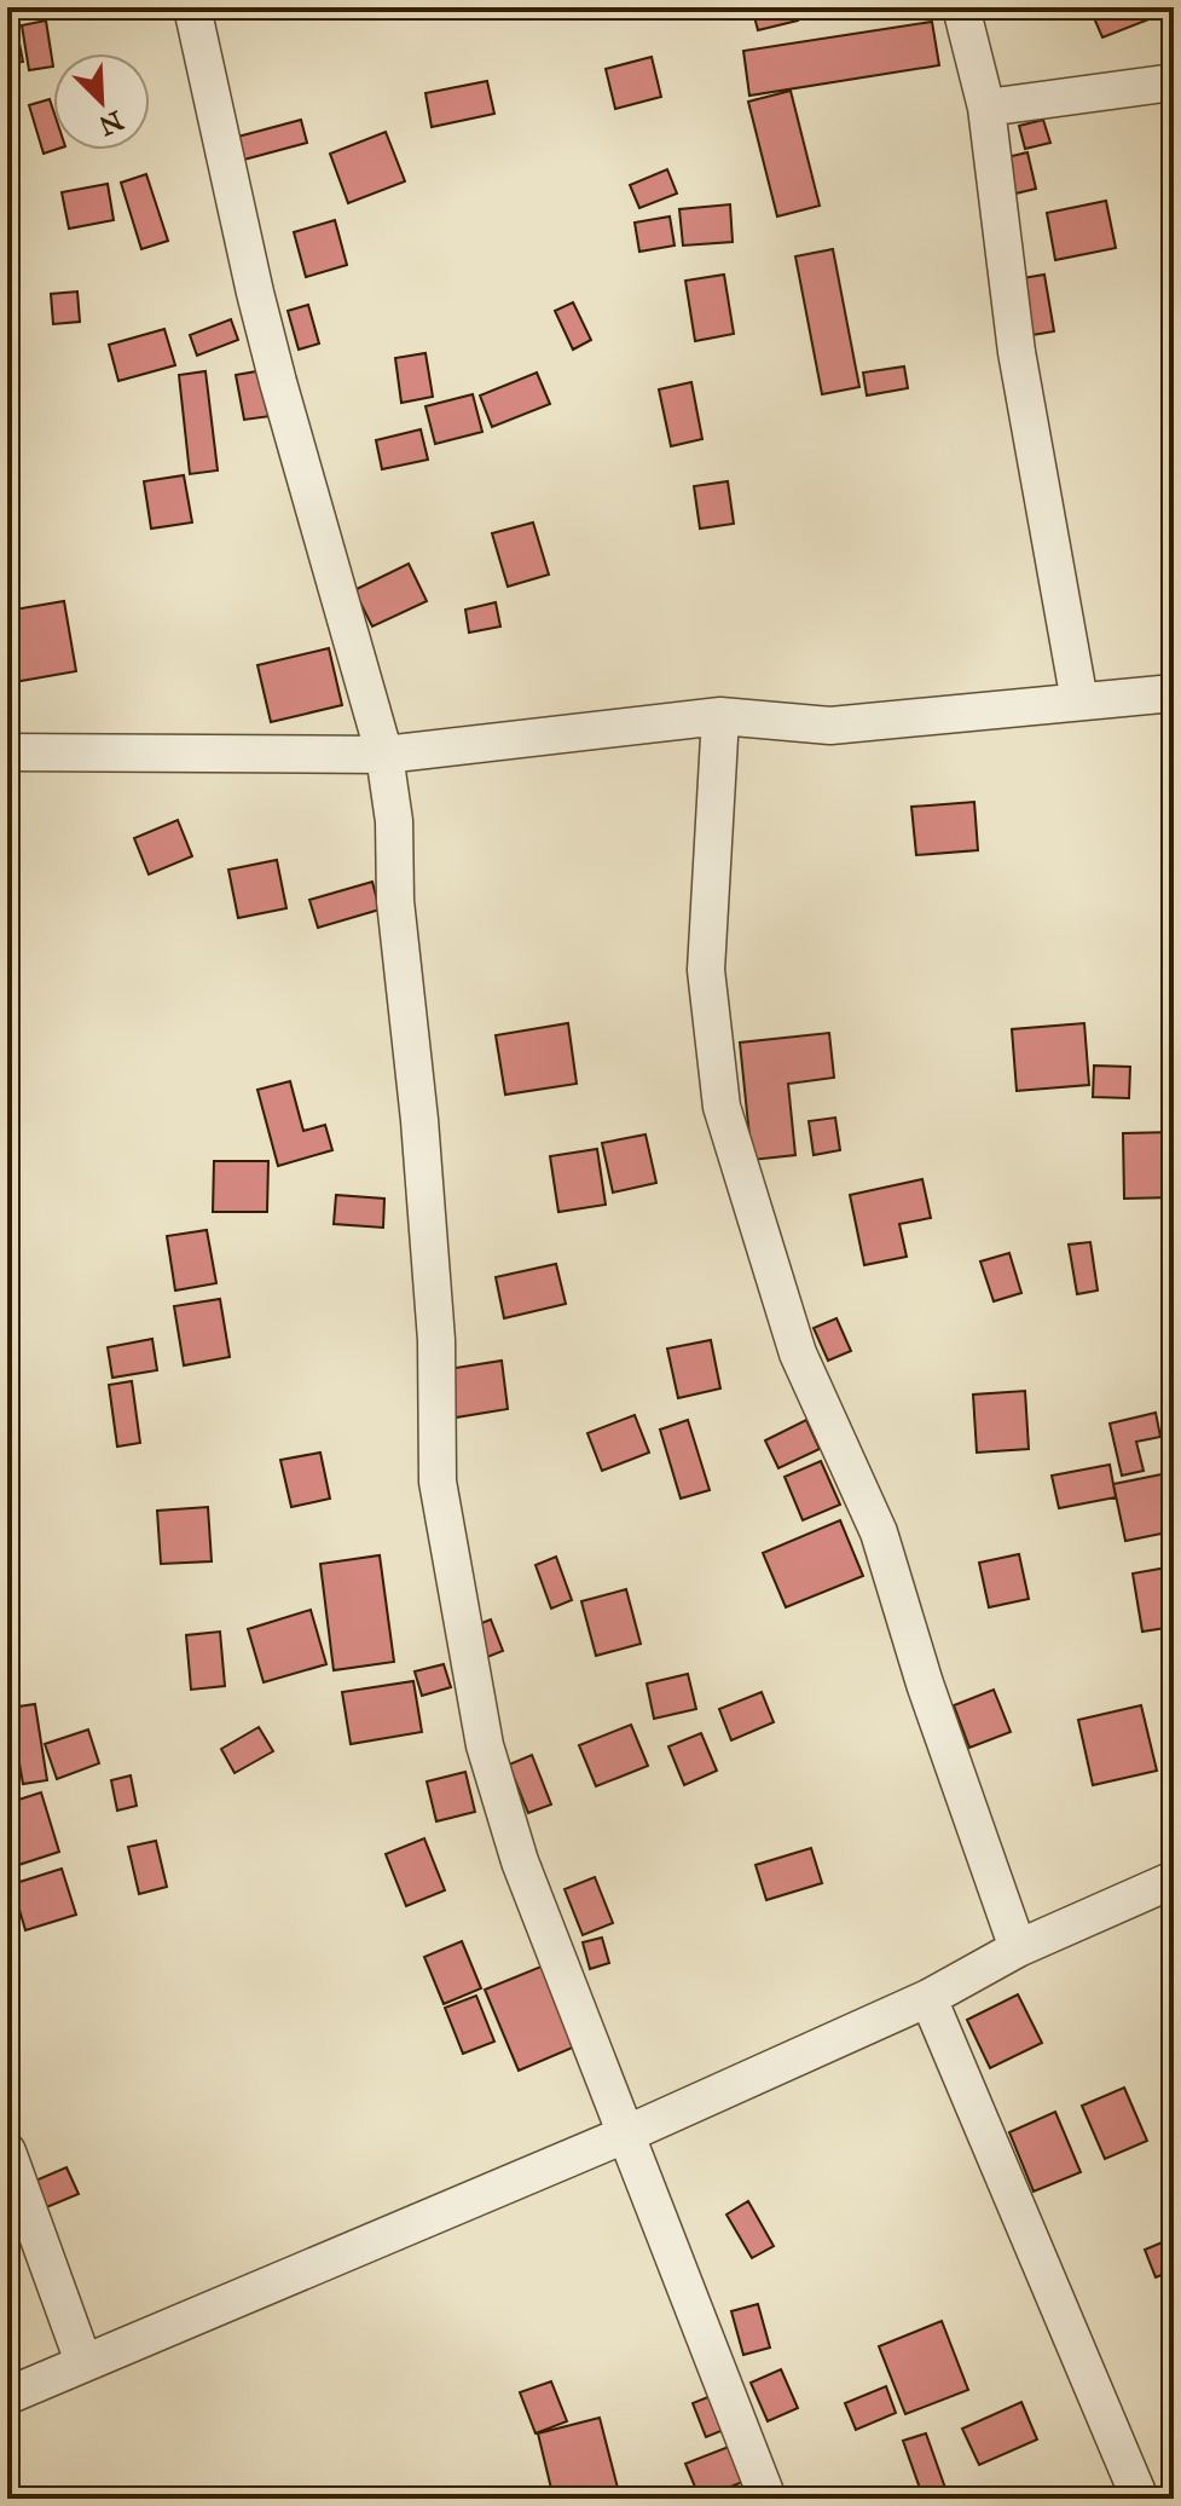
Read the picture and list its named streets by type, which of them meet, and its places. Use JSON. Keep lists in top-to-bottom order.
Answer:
{
  "north": "bottom right"
}
